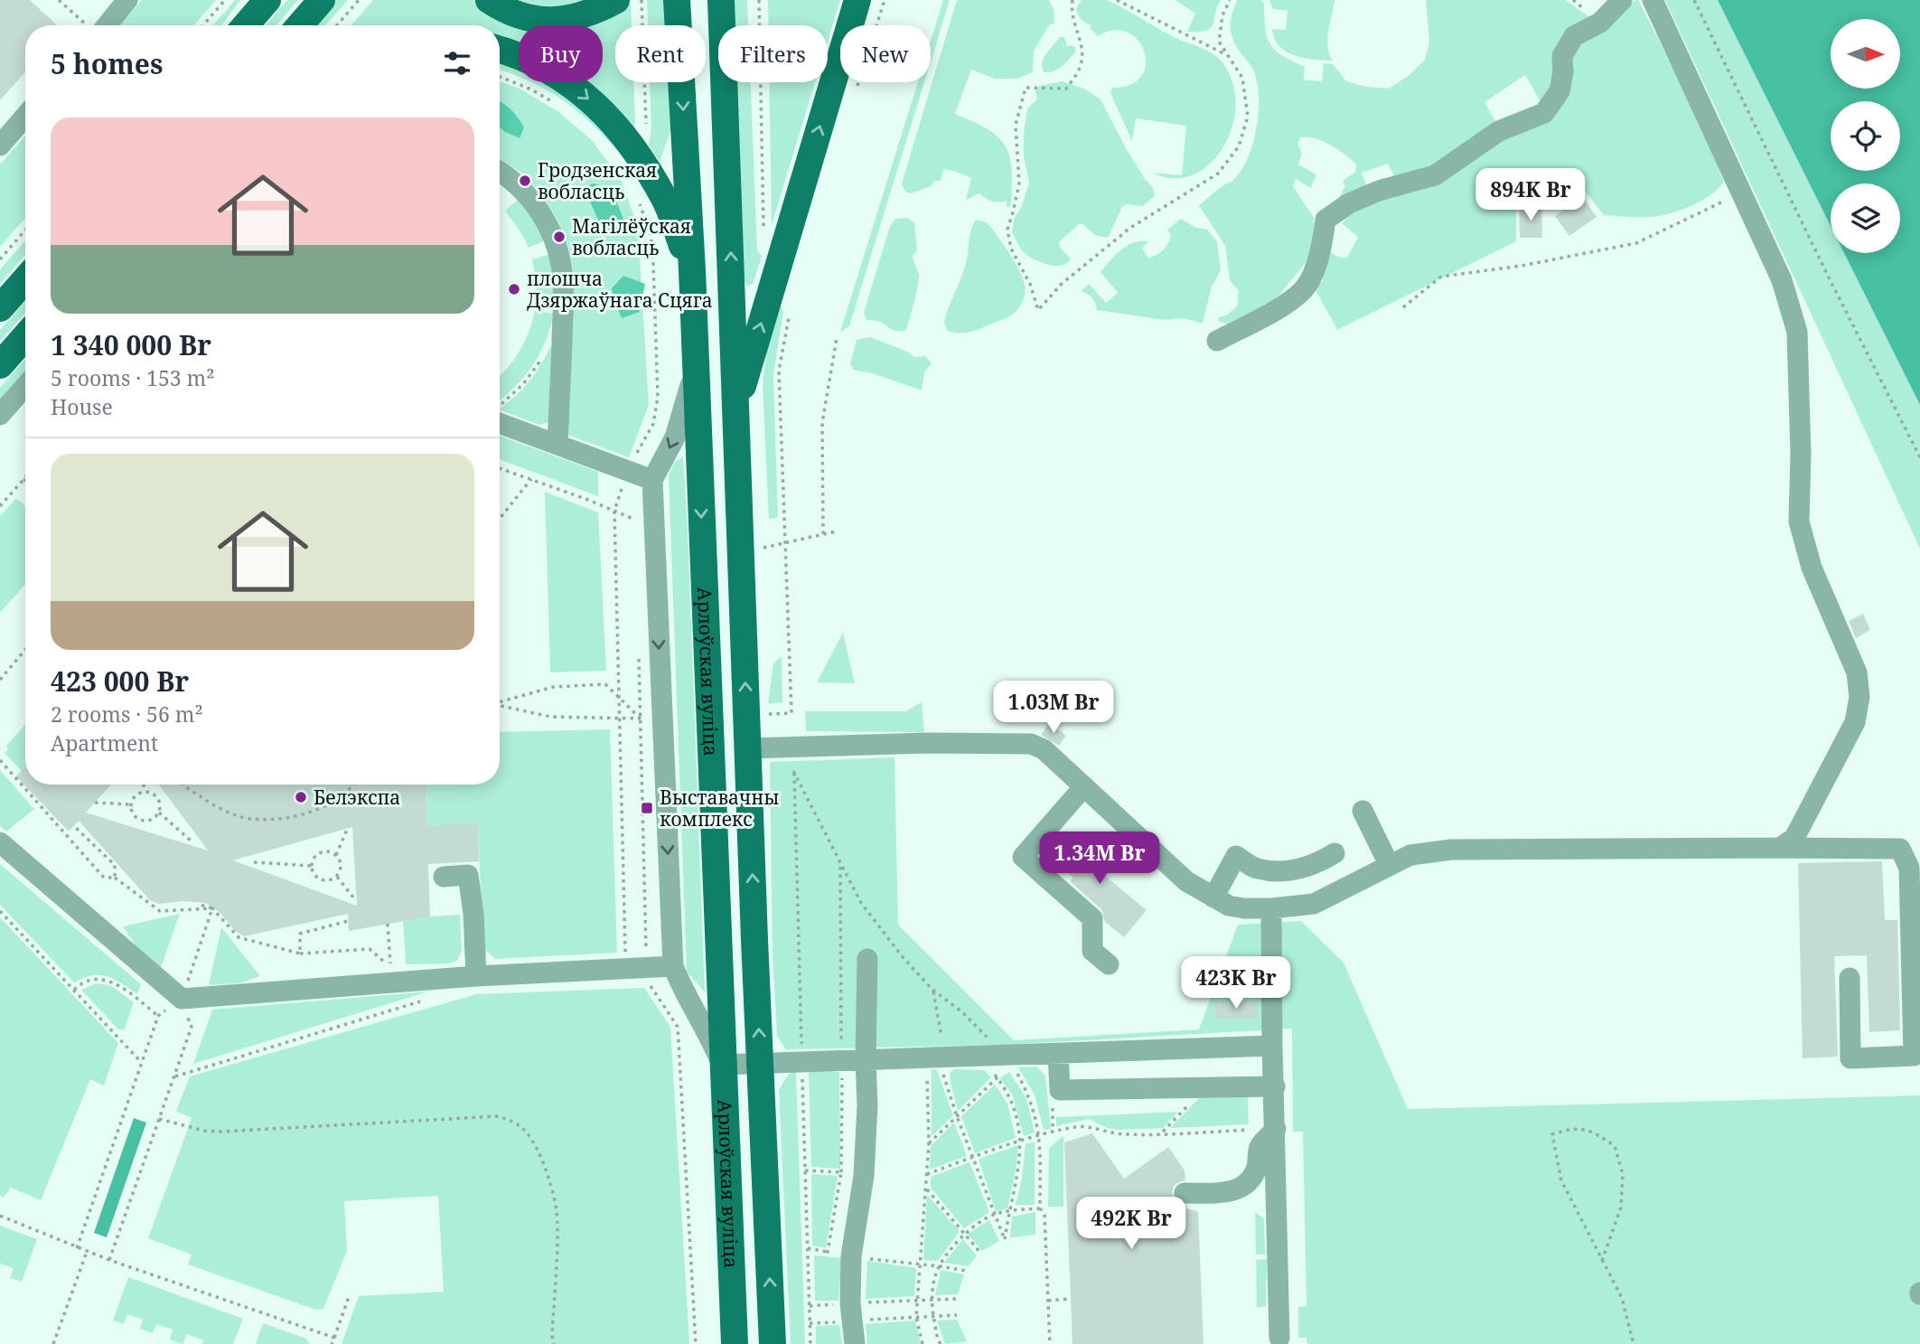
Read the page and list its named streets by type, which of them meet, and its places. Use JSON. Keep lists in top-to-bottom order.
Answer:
{
  "streets": {
    "main road": ["Арлоўская вуліца"]
  },
  "places": {
    "other": [
      "Гродзенская вобласць",
      "Магілёўская вобласць",
      "плошча Дзяржаўнага Сцяга",
      "Белэкспа"
    ],
    "transit": ["Выставачны комплекс"]
  },
  "north": "right",
  "page": {
    "chip": [
      "Buy",
      "Rent",
      "Filters",
      "New"
    ],
    "heading": "5 homes",
    "list": [
      {
        "name": "1 340 000 Br",
        "note": "5 rooms · 153 m² · House"
      },
      {
        "name": "423 000 Br",
        "note": "2 rooms · 56 m² · Apartment"
      }
    ],
    "price": [
      "894K Br",
      "1.03M Br",
      "1.34M Br",
      "423K Br",
      "492K Br"
    ]
  }
}
